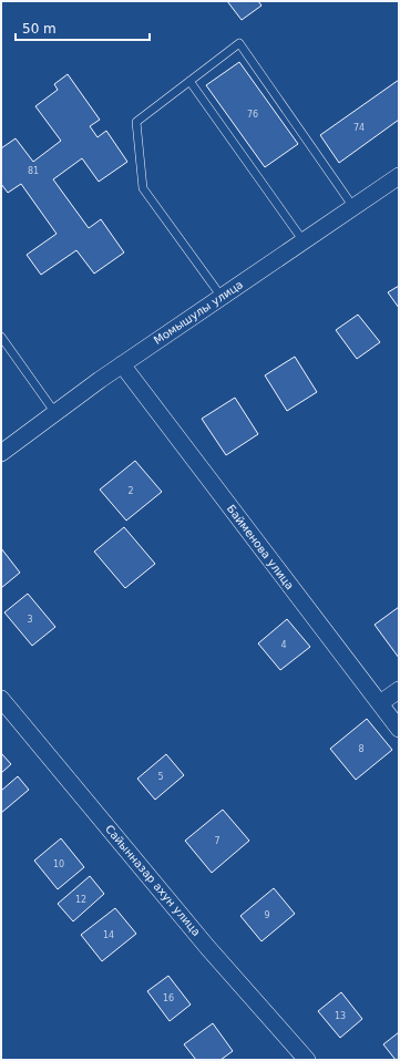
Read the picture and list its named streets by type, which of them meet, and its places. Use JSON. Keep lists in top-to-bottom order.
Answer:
{
  "streets": {
    "street": ["Момышулы улица", "Байменова улица", "Сайынназар ахун улица"]
  },
  "crossings": [
    ["Момышулы улица", "Байменова улица"]
  ],
  "house_numbers": [
    "76",
    "74",
    "81",
    "2",
    "3",
    "4",
    "8",
    "5",
    "7",
    "10",
    "12",
    "9",
    "14",
    "16",
    "13"
  ],
  "scale_bar": "50 m"
}
